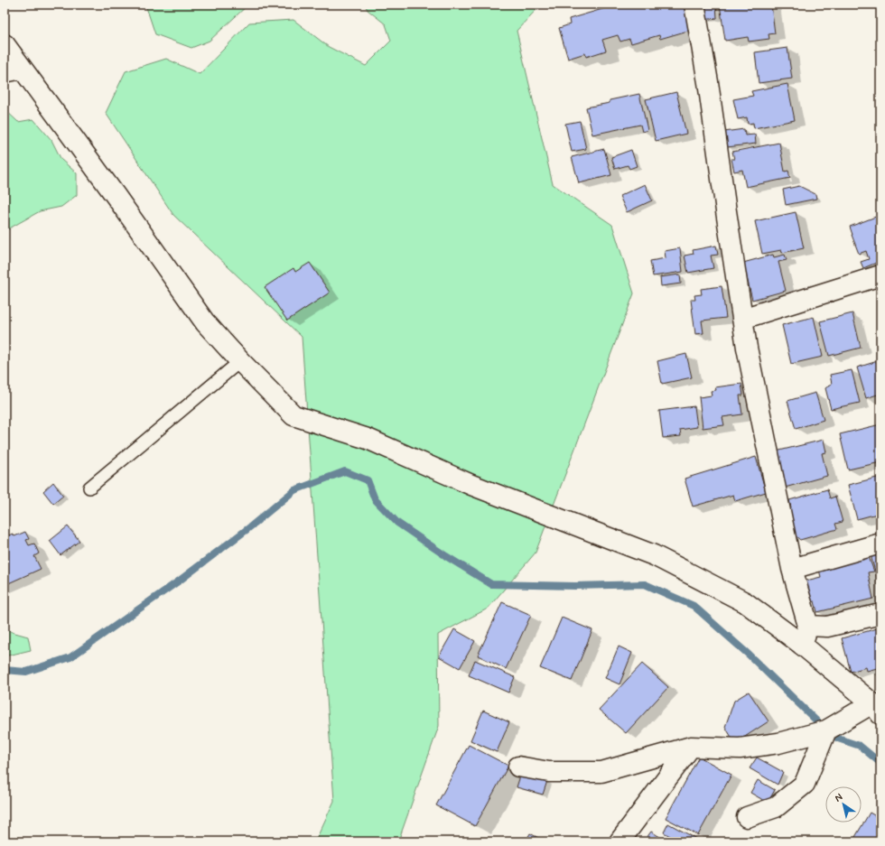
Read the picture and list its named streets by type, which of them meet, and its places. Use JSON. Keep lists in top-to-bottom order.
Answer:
{
  "north": "top left"
}
